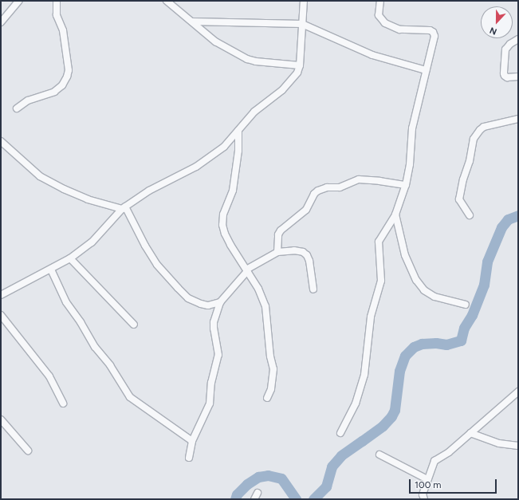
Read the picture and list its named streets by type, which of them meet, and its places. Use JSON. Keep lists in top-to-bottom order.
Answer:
{
  "scale_bar": "100 m",
  "north": "bottom"
}
